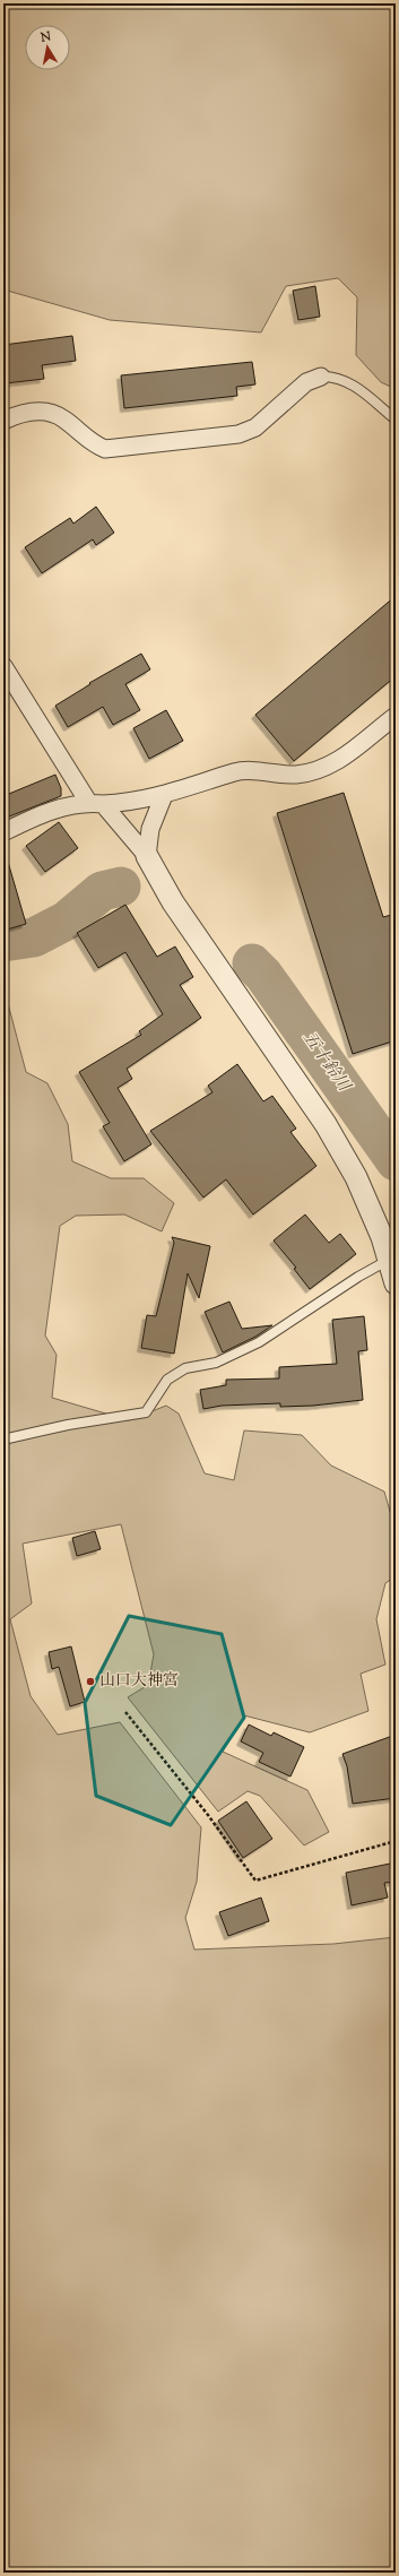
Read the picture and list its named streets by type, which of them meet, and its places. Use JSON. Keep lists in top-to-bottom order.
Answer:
{
  "water": ["五十鈴川"],
  "places": ["山口大神宮"],
  "north": "top"
}
